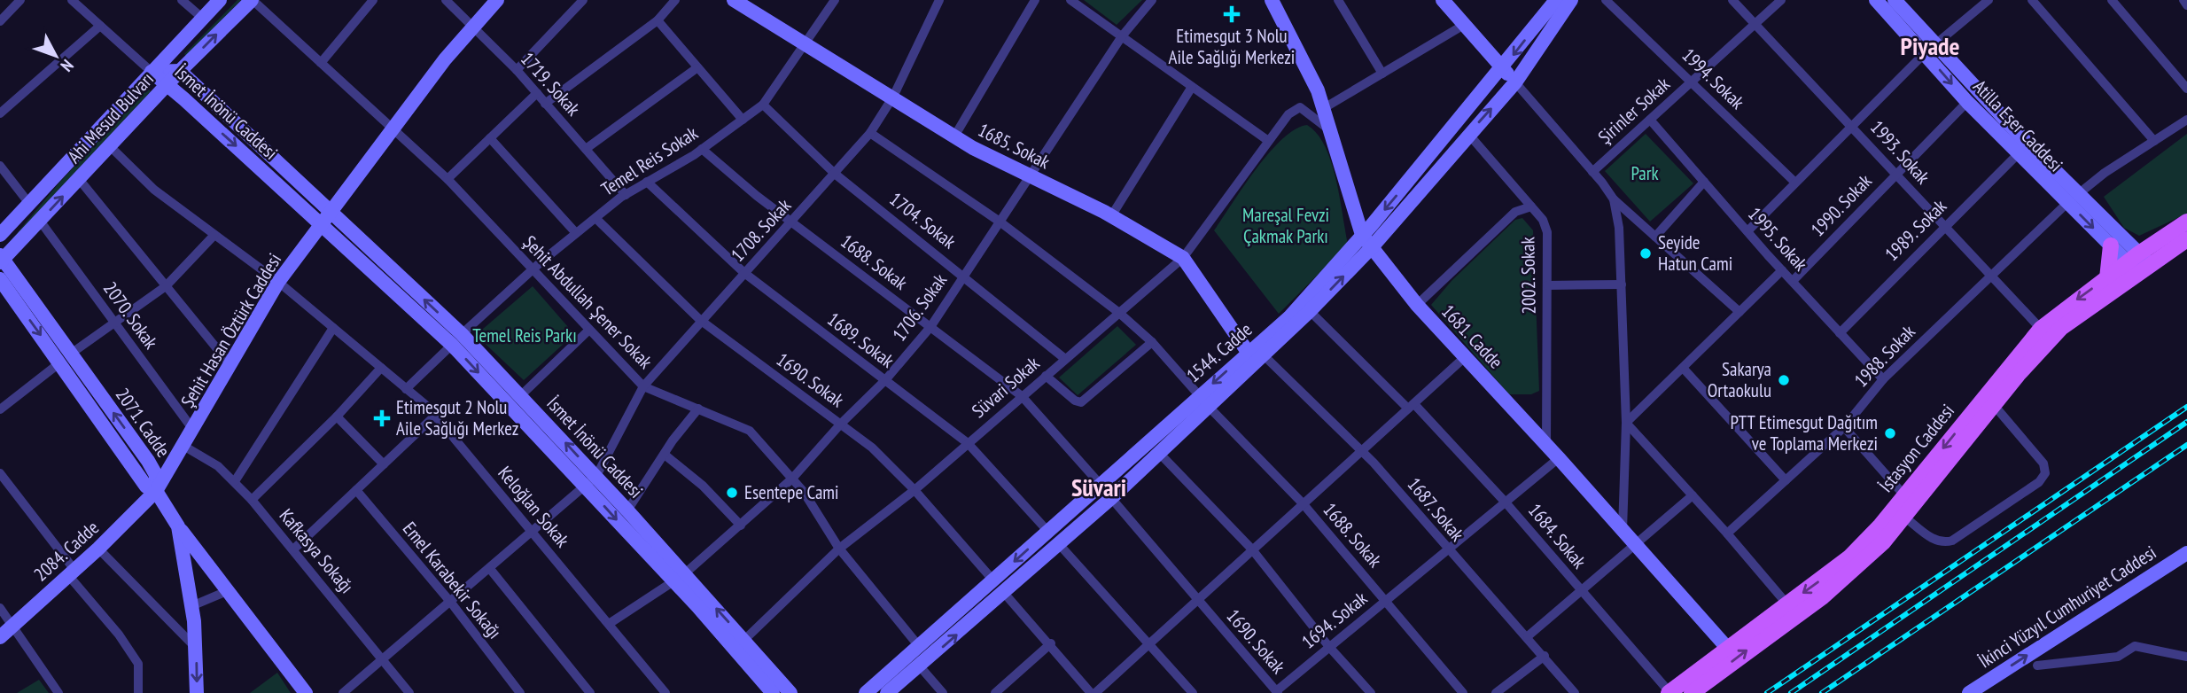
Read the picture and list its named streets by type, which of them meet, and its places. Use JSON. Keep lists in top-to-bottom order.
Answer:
{
  "streets": {
    "main road": [
      "İsmet İnönü Caddesi",
      "Ahi Mesud Bulvarı",
      "Atilla Eşer Caddesi",
      "1685. Sokak",
      "Şehit Hasan Öztürk Caddesi",
      "1681. Cadde",
      "1544. Cadde",
      "2071. Cadde",
      "İstasyon Caddesi",
      "2084. Cadde",
      "İkinci Yüzyıl Cumhuriyet Caddesi"
    ],
    "street": [
      "1994. Sokak",
      "1719. Sokak",
      "Şirinler Sokak",
      "1993. Sokak",
      "Temel Reis Sokak",
      "1990. Sokak",
      "1704. Sokak",
      "1708. Sokak",
      "1989. Sokak",
      "1995. Sokak",
      "1688. Sokak",
      "2002. Sokak",
      "Şehit Abdullah Şener Sokak",
      "1706. Sokak",
      "2070. Sokak",
      "1689. Sokak",
      "1988. Sokak",
      "1690. Sokak",
      "Süvari Sokak",
      "Keloğlan Sokak",
      "1687. Sokak",
      "1684. Sokak",
      "Kafkasya Sokağı",
      "Emel Karabekir Sokağı",
      "1694. Sokak"
    ]
  },
  "crossings": [
    ["1994. Sokak", "Şirinler Sokak"],
    ["1719. Sokak", "Temel Reis Sokak"],
    ["1719. Sokak", "Şehit Hasan Öztürk Caddesi"],
    ["Şirinler Sokak", "1993. Sokak"],
    ["Şirinler Sokak", "1995. Sokak"],
    ["İsmet İnönü Caddesi", "Ahi Mesud Bulvarı"],
    ["İsmet İnönü Caddesi", "Temel Reis Sokak"],
    ["İsmet İnönü Caddesi", "1708. Sokak"],
    ["İsmet İnönü Caddesi", "1706. Sokak"],
    ["İsmet İnönü Caddesi", "Şehit Hasan Öztürk Caddesi"],
    ["İsmet İnönü Caddesi", "Süvari Sokak"],
    ["Ahi Mesud Bulvarı", "Şehit Abdullah Şener Sokak"],
    ["Ahi Mesud Bulvarı", "2070. Sokak"],
    ["Ahi Mesud Bulvarı", "2071. Cadde"],
    ["Ahi Mesud Bulvarı", "Keloğlan Sokak"],
    ["Atilla Eşer Caddesi", "1990. Sokak"],
    ["Atilla Eşer Caddesi", "1989. Sokak"],
    ["Atilla Eşer Caddesi", "1988. Sokak"],
    ["Atilla Eşer Caddesi", "İstasyon Caddesi"],
    ["1685. Sokak", "Temel Reis Sokak"],
    ["1685. Sokak", "1708. Sokak"],
    ["1685. Sokak", "1706. Sokak"],
    ["1685. Sokak", "1544. Cadde"],
    ["1685. Sokak", "Süvari Sokak"],
    ["1993. Sokak", "1990. Sokak"],
    ["1993. Sokak", "1989. Sokak"],
    ["1993. Sokak", "1988. Sokak"],
    ["1993. Sokak", "İstasyon Caddesi"],
    ["Temel Reis Sokak", "1704. Sokak"],
    ["Temel Reis Sokak", "1688. Sokak"],
    ["Temel Reis Sokak", "Şehit Abdullah Şener Sokak"],
    ["Temel Reis Sokak", "1689. Sokak"],
    ["Temel Reis Sokak", "1690. Sokak"],
    ["Temel Reis Sokak", "Keloğlan Sokak"],
    ["1990. Sokak", "1995. Sokak"],
    ["1704. Sokak", "1708. Sokak"],
    ["1704. Sokak", "1706. Sokak"],
    ["1704. Sokak", "Süvari Sokak"],
    ["1708. Sokak", "1688. Sokak"],
    ["1708. Sokak", "Şehit Abdullah Şener Sokak"],
    ["1708. Sokak", "1689. Sokak"],
    ["1708. Sokak", "1690. Sokak"],
    ["1989. Sokak", "1995. Sokak"],
    ["1995. Sokak", "1988. Sokak"],
    ["1688. Sokak", "1706. Sokak"],
    ["1688. Sokak", "1544. Cadde"],
    ["1688. Sokak", "Süvari Sokak"],
    ["1688. Sokak", "1694. Sokak"],
    ["2002. Sokak", "1681. Cadde"],
    ["2002. Sokak", "1544. Cadde"],
    ["Şehit Abdullah Şener Sokak", "1706. Sokak"],
    ["Şehit Abdullah Şener Sokak", "Şehit Hasan Öztürk Caddesi"],
    ["Şehit Abdullah Şener Sokak", "1544. Cadde"],
    ["Şehit Abdullah Şener Sokak", "Süvari Sokak"],
    ["1706. Sokak", "1689. Sokak"],
    ["1706. Sokak", "1690. Sokak"],
    ["1706. Sokak", "Keloğlan Sokak"],
    ["2070. Sokak", "Şehit Hasan Öztürk Caddesi"],
    ["Şehit Hasan Öztürk Caddesi", "2071. Cadde"],
    ["Şehit Hasan Öztürk Caddesi", "Keloğlan Sokak"],
    ["Şehit Hasan Öztürk Caddesi", "2084. Cadde"],
    ["Şehit Hasan Öztürk Caddesi", "Kafkasya Sokağı"],
    ["1681. Cadde", "1544. Cadde"],
    ["1681. Cadde", "Süvari Sokak"],
    ["1681. Cadde", "İstasyon Caddesi"],
    ["1681. Cadde", "1694. Sokak"],
    ["1689. Sokak", "1544. Cadde"],
    ["1689. Sokak", "Süvari Sokak"],
    ["1544. Cadde", "1690. Sokak"],
    ["1544. Cadde", "1687. Sokak"],
    ["1544. Cadde", "1684. Sokak"],
    ["1690. Sokak", "Süvari Sokak"],
    ["1690. Sokak", "1694. Sokak"],
    ["2071. Cadde", "2084. Cadde"],
    ["İstasyon Caddesi", "1684. Sokak"],
    ["1687. Sokak", "1694. Sokak"],
    ["1684. Sokak", "1694. Sokak"]
  ],
  "one_way": ["İkinci Yüzyıl Cumhuriyet Caddesi"],
  "districts": ["Piyade", "Süvari"],
  "parks": ["Park", "Mareşal Fevzi Çakmak Parkı", "Temel Reis Parkı"],
  "places": {
    "health": ["Etimesgut 3 Nolu Aile Sağlığı Merkezi", "Etimesgut 2 Nolu Aile Sağlığı Merkez"],
    "other": [
      "Seyide Hatun Cami",
      "Sakarya Ortaokulu",
      "PTT Etimesgut Dağıtım ve Toplama Merkezi",
      "Esentepe Cami"
    ]
  },
  "north": "bottom right"
}
